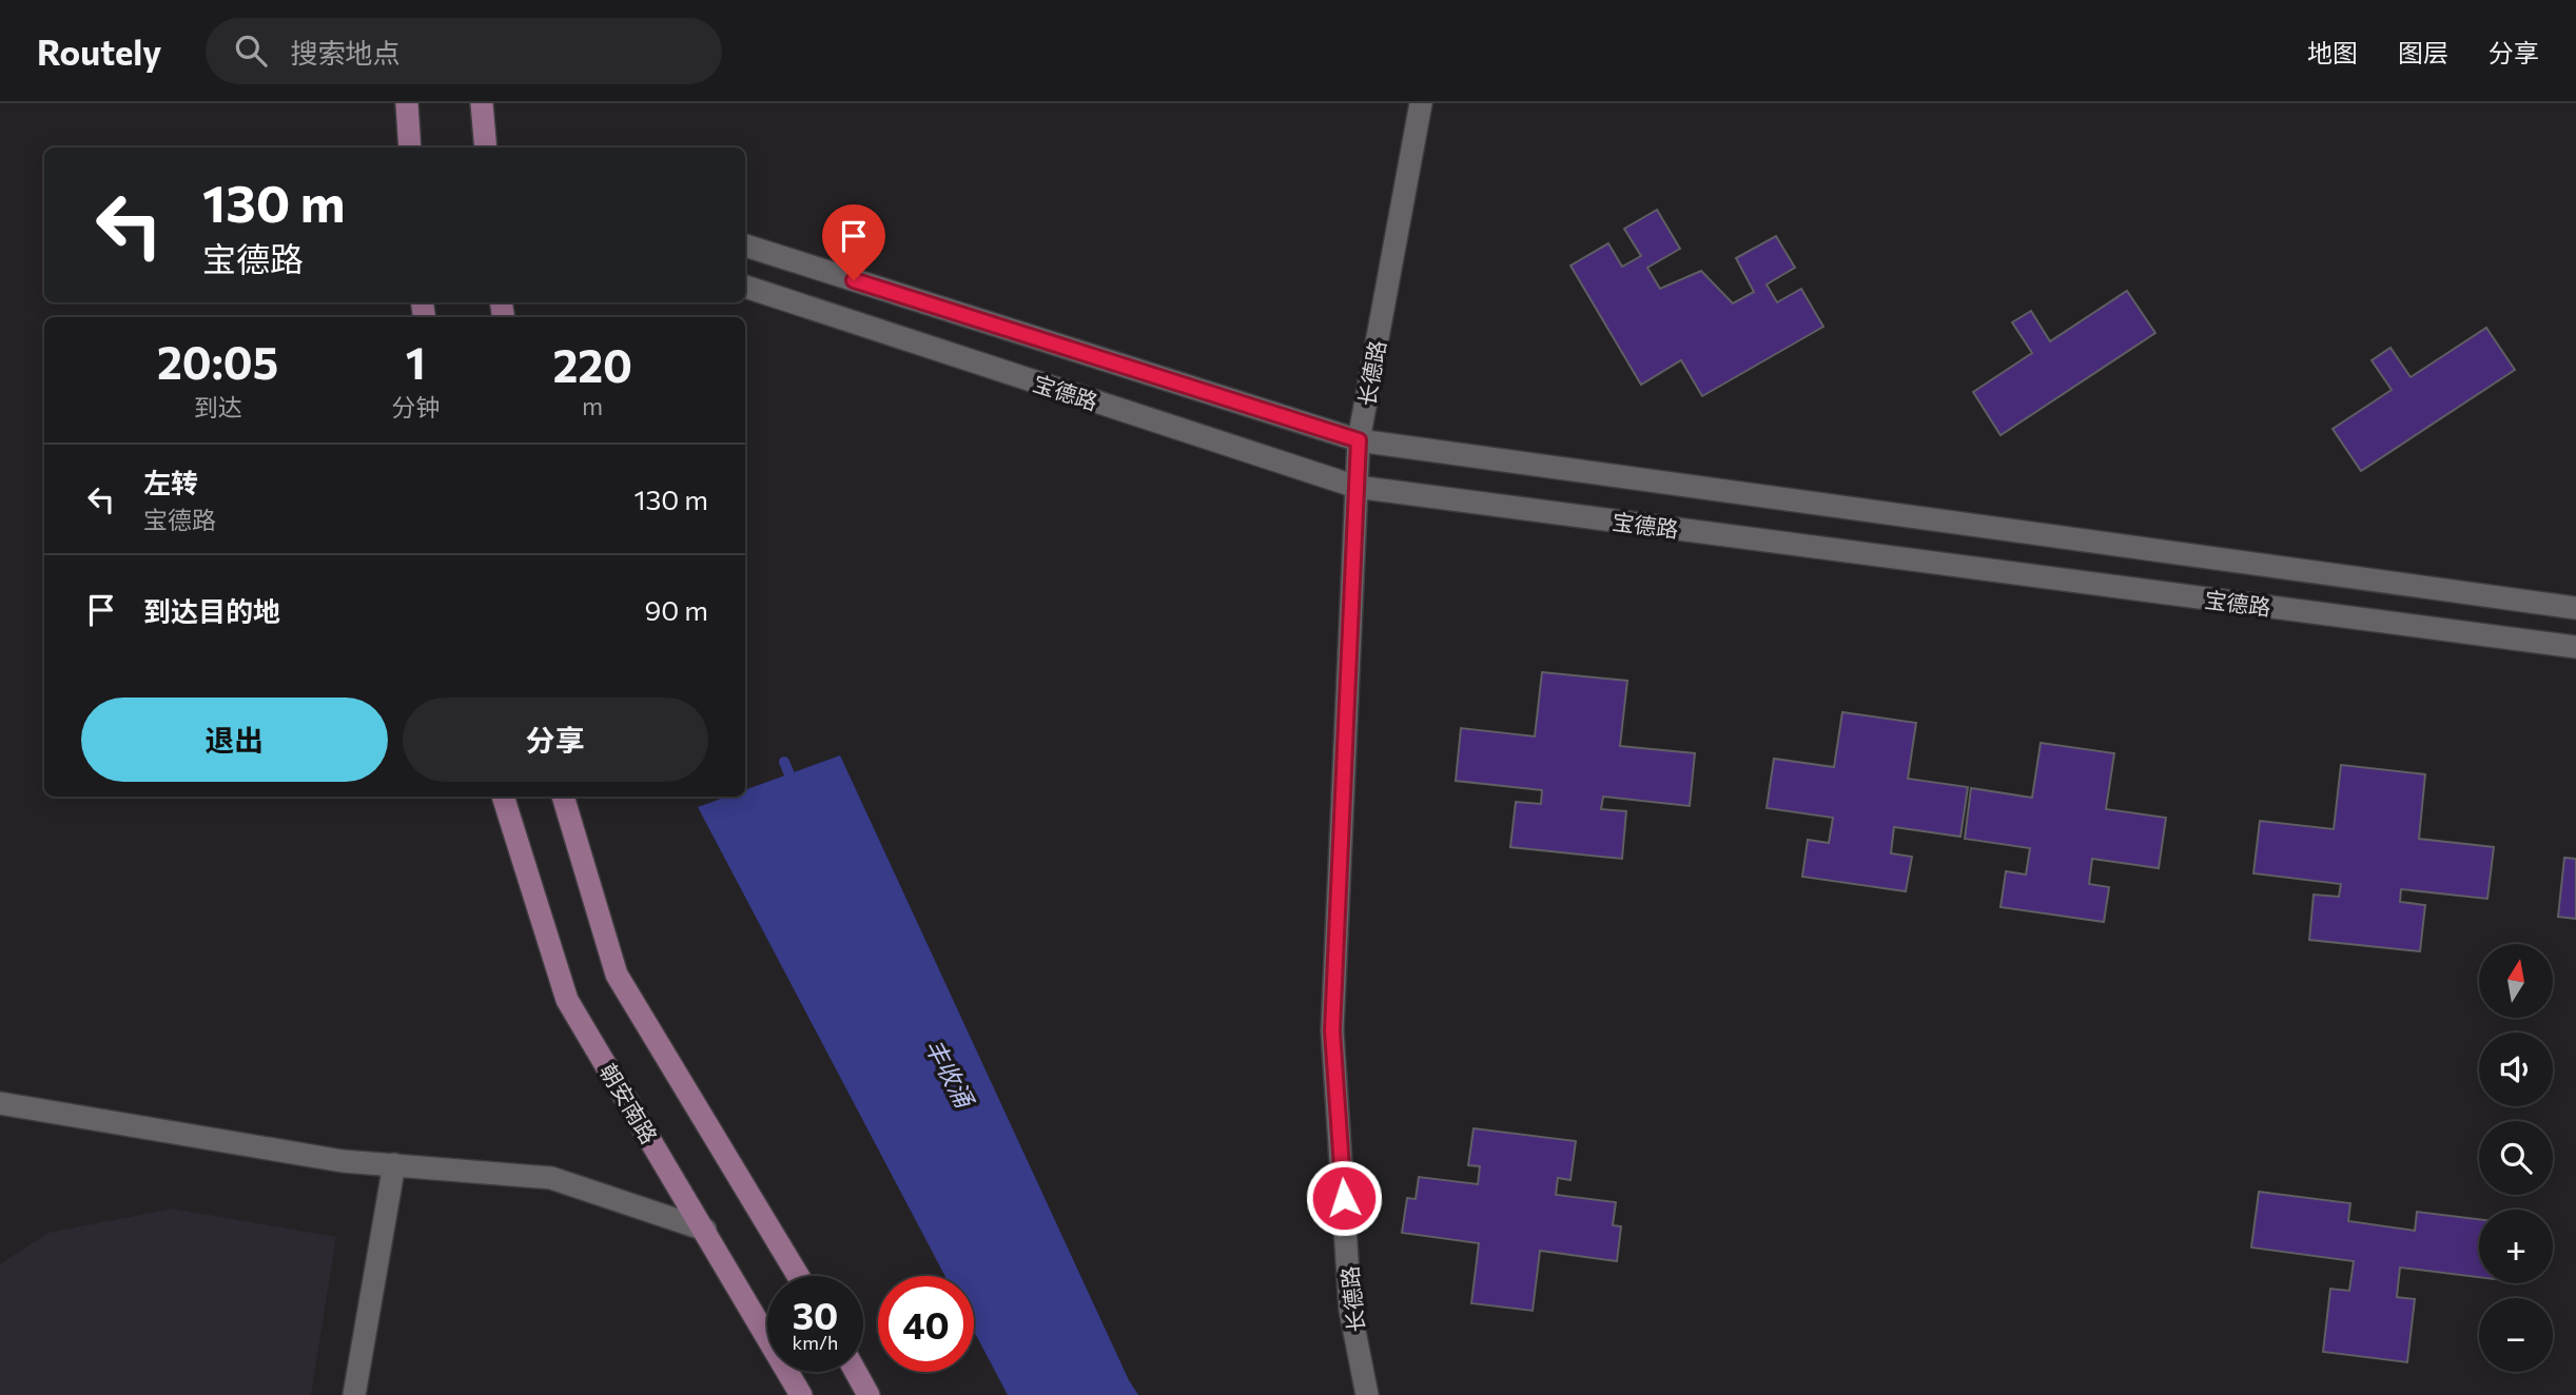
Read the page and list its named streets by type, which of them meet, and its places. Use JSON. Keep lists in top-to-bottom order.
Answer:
{
  "streets": {
    "main road": ["朝安南路"],
    "street": ["长德路", "宝德路"]
  },
  "crossings": [
    ["长德路", "宝德路"]
  ],
  "water": ["丰收涌"],
  "north": "top",
  "page": {
    "header": "Routely",
    "search": "搜索地点",
    "nav": ["地图", "图层", "分享"],
    "turn": ["130 m", "宝德路"],
    "eta": [
      "20:05",
      "到达",
      "1",
      "分钟",
      "220",
      "m"
    ],
    "list": [
      {
        "name": "左转",
        "note": "宝德路",
        "value": "130 m"
      },
      {
        "name": "到达目的地",
        "value": "90 m"
      }
    ],
    "buttons": ["退出", "分享"],
    "map_buttons": ["+", "−"],
    "speed": "30 km/h",
    "limit": "40"
  }
}
